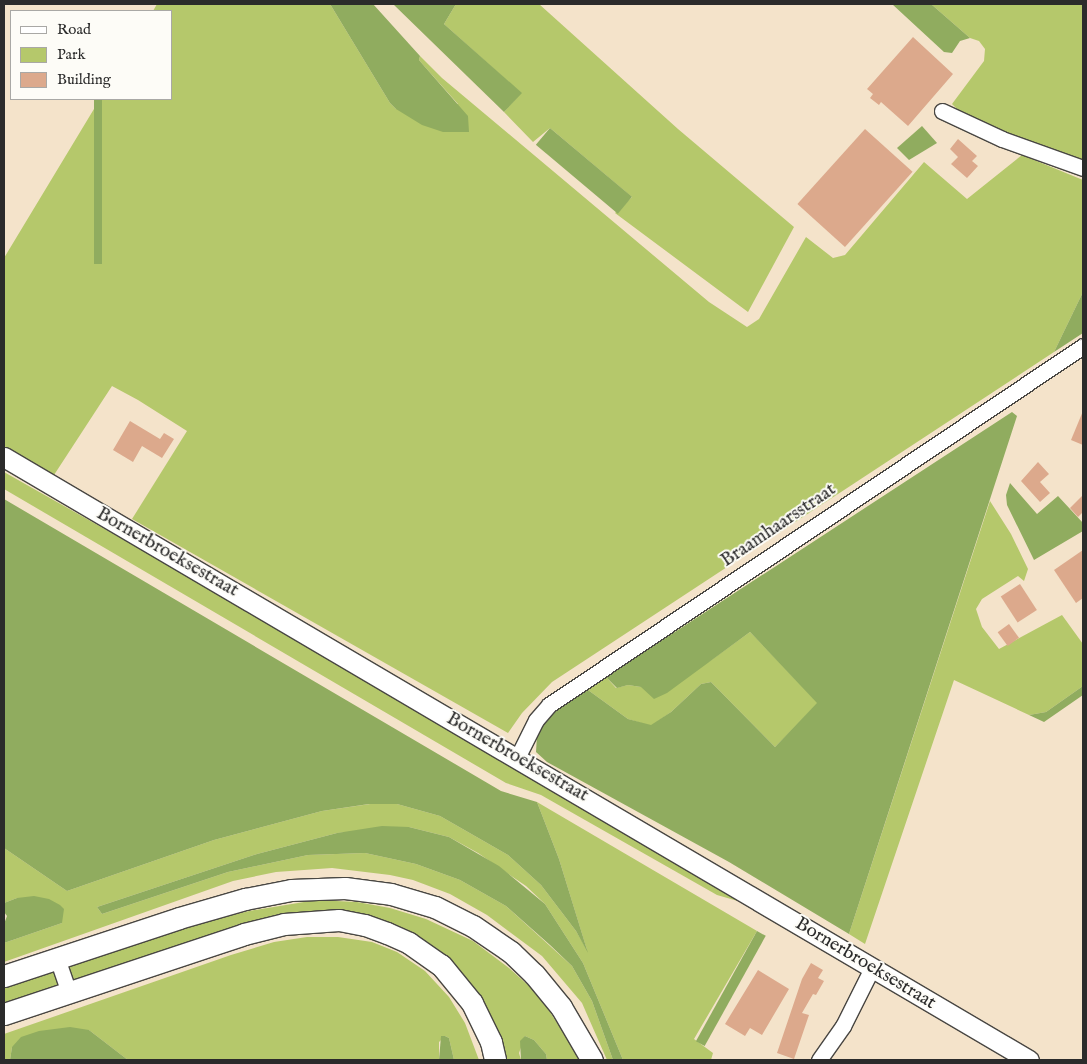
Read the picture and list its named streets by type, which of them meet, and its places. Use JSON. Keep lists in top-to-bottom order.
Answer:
{
  "streets": {
    "main road": ["Bornerbroeksestraat"],
    "street": ["Braamhaarsstraat"]
  },
  "crossings": [
    ["Braamhaarsstraat", "Bornerbroeksestraat"]
  ],
  "legend": ["Road", "Park", "Building"]
}
